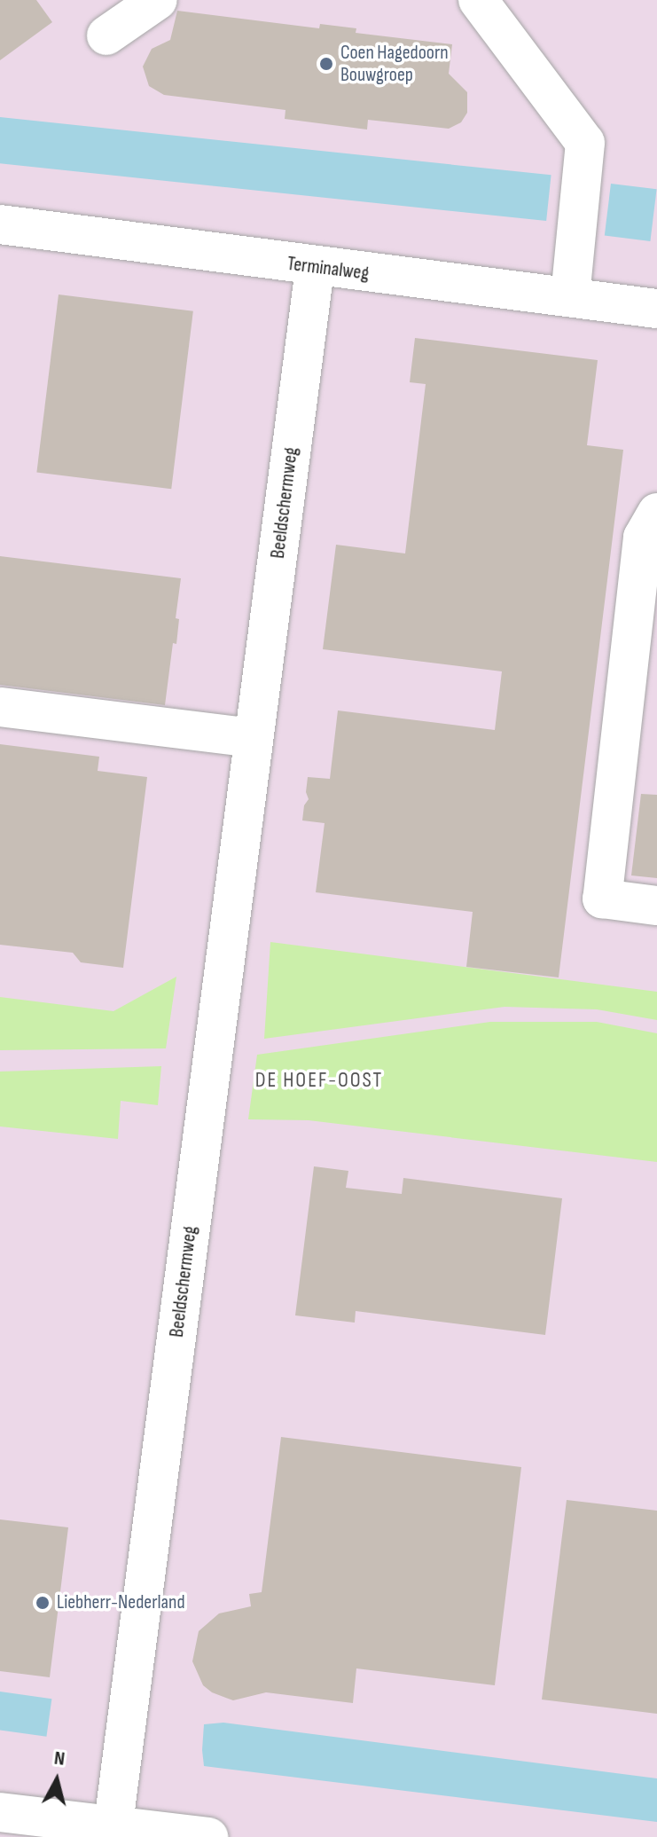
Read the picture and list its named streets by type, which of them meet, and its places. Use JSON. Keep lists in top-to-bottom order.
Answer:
{
  "streets": {
    "street": ["Terminalweg", "Beeldschermweg"]
  },
  "crossings": [
    ["Terminalweg", "Beeldschermweg"]
  ],
  "districts": ["DE HOEF-OOST"],
  "places": ["Coen Hagedoorn Bouwgroep", "Liebherr-Nederland"],
  "north": "top"
}
